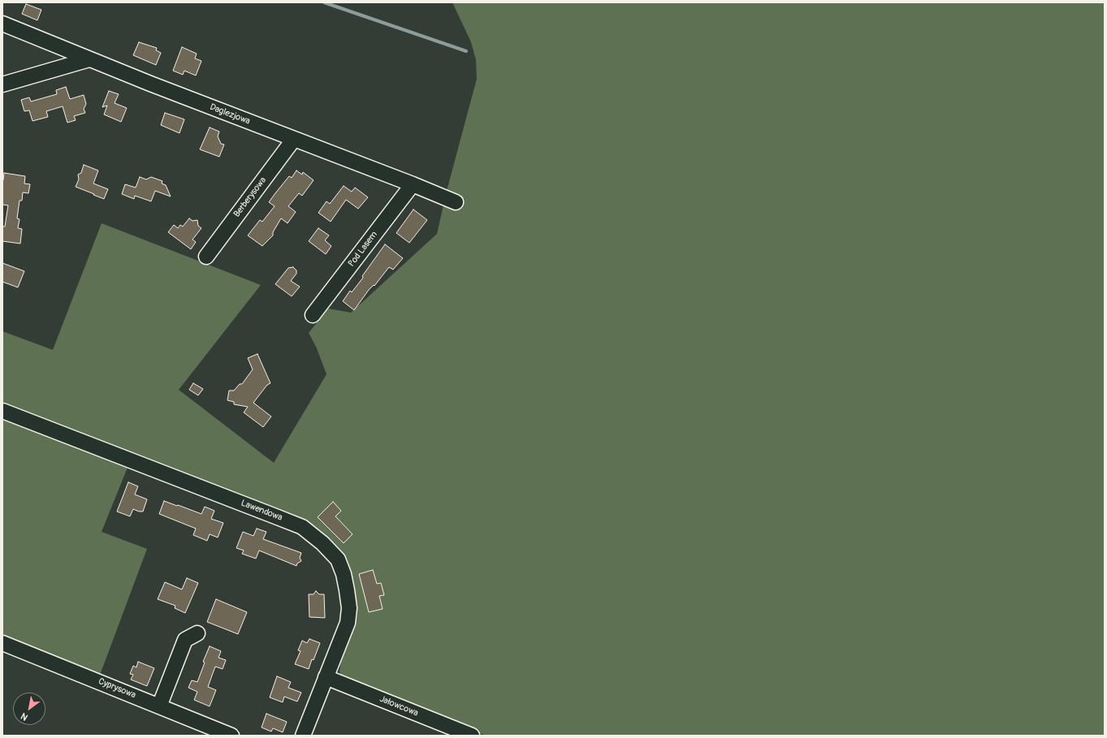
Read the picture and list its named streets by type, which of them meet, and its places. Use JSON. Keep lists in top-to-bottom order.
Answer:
{
  "streets": {
    "street": [
      "Daglezjowa",
      "Berberysowa",
      "Pod Lasem",
      "Lawendowa",
      "Cyprysowa",
      "Jałowcowa"
    ]
  },
  "crossings": [
    ["Daglezjowa", "Berberysowa"],
    ["Daglezjowa", "Pod Lasem"],
    ["Lawendowa", "Jałowcowa"]
  ],
  "north": "bottom left"
}
